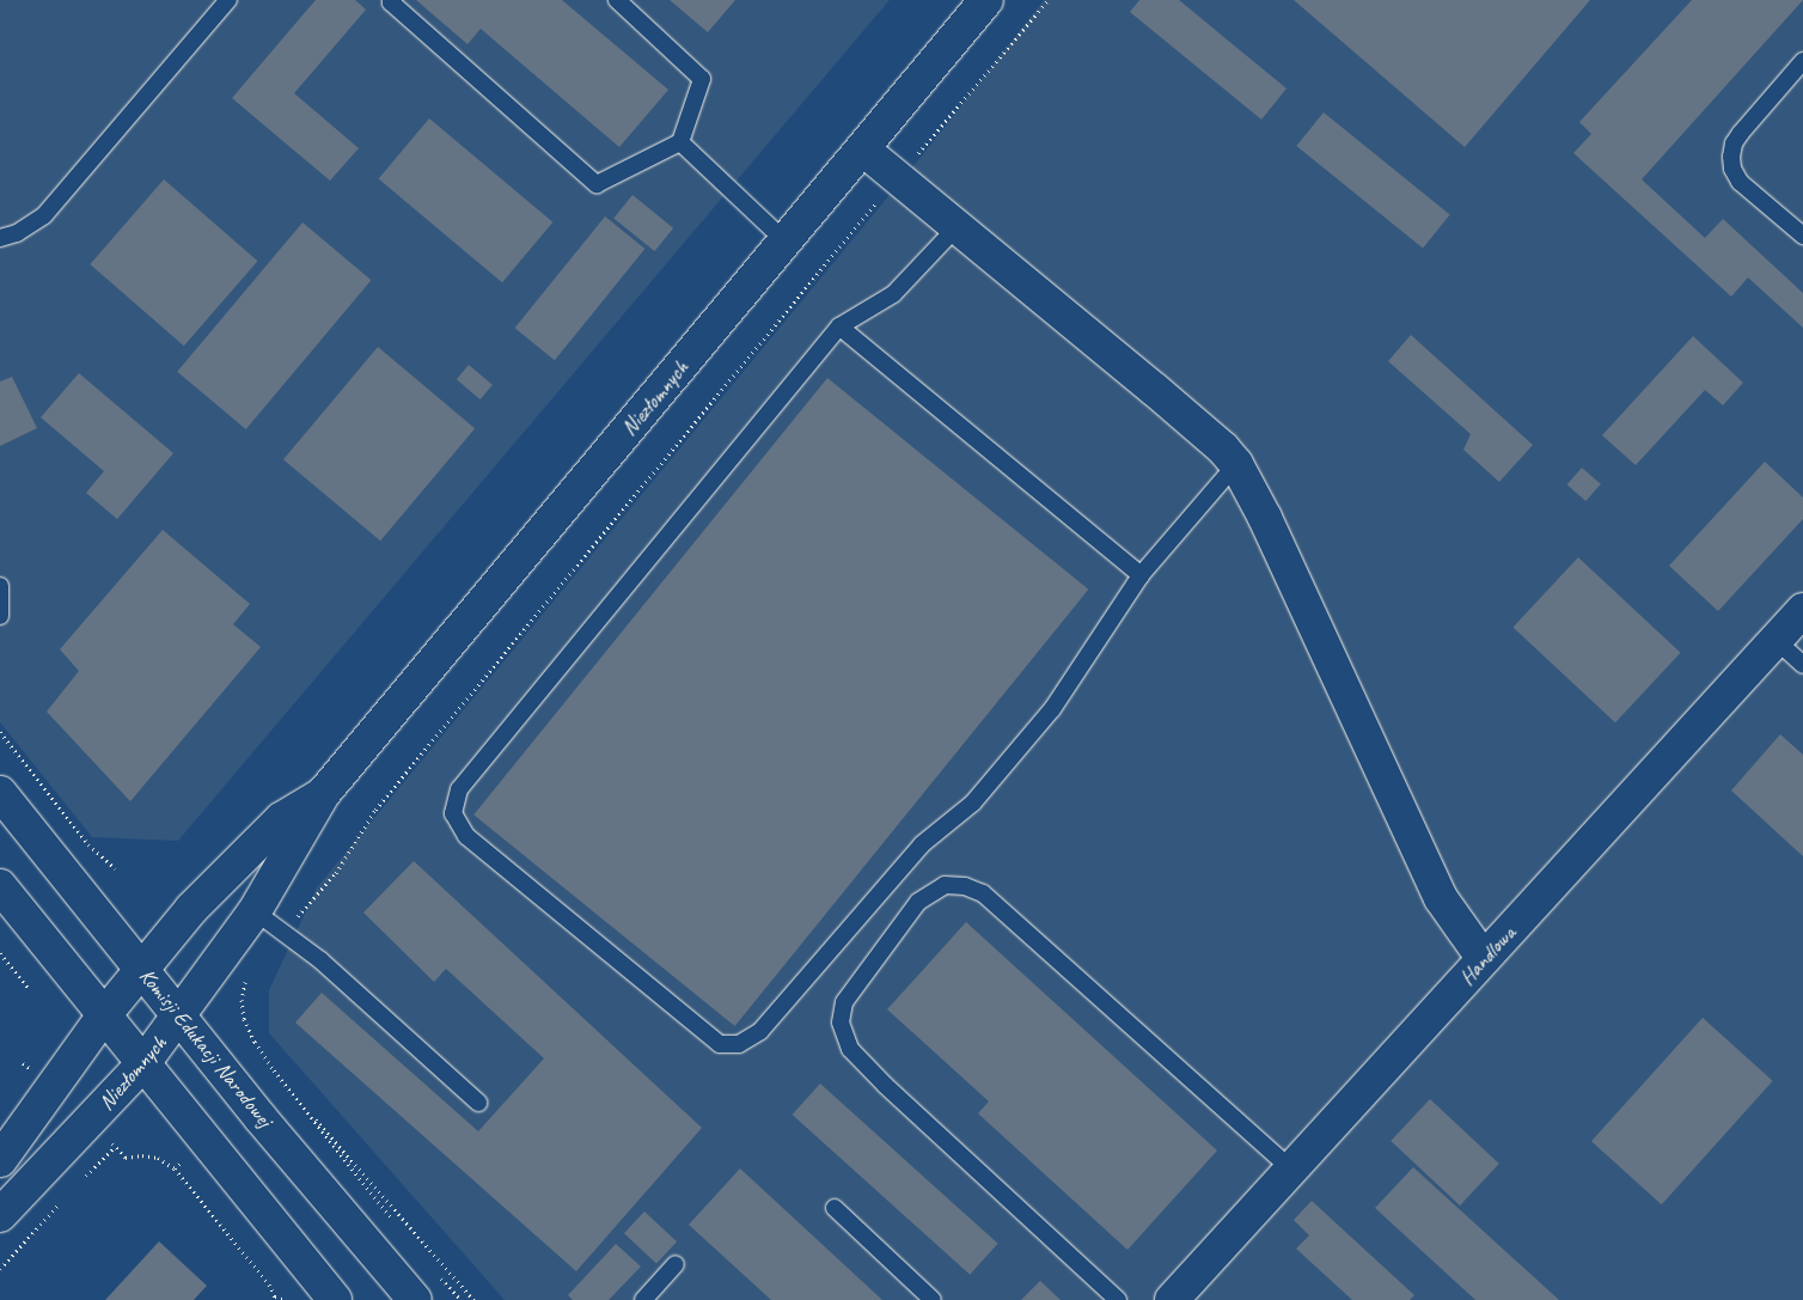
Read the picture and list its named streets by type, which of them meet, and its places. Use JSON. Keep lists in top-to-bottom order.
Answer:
{
  "streets": {
    "street": ["Niezłomnych", "Handlowa", "Komisji Edukacji Narodowej"]
  },
  "crossings": [
    ["Niezłomnych", "Komisji Edukacji Narodowej"]
  ]
}
